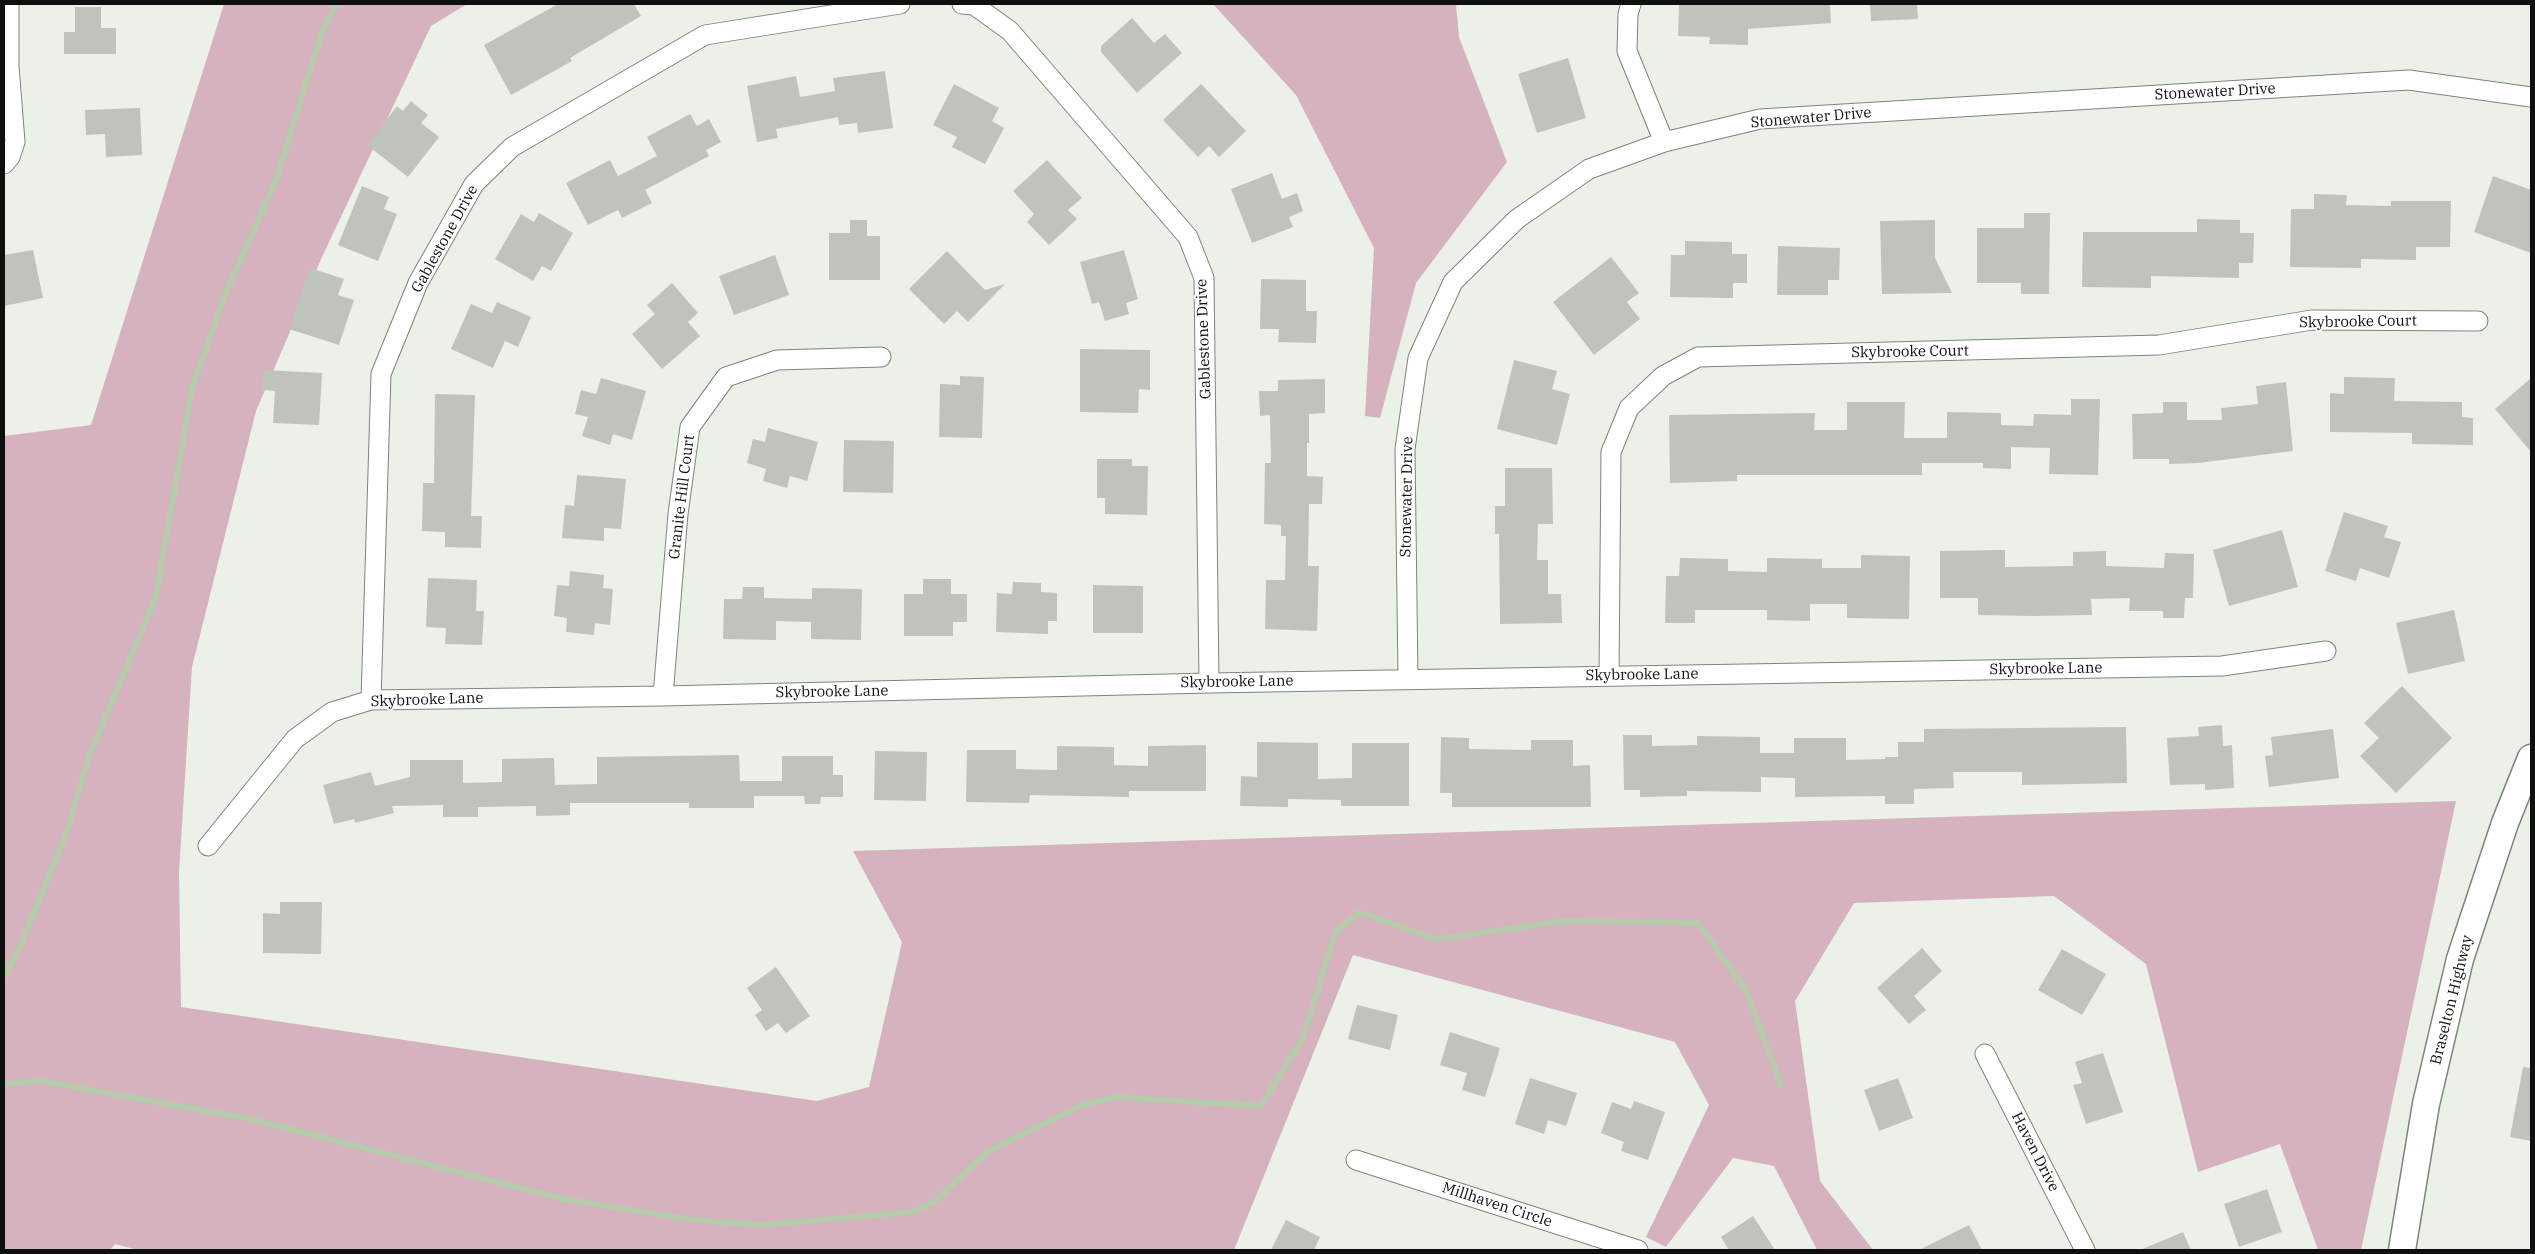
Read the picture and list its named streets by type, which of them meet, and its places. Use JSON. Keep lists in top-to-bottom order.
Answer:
{
  "streets": {
    "main road": ["Braselton Highway"],
    "street": [
      "Stonewater Drive",
      "Gablestone Drive",
      "Skybrooke Court",
      "Granite Hill Court",
      "Skybrooke Lane",
      "Haven Drive",
      "Millhaven Circle"
    ]
  },
  "crossings": [
    ["Stonewater Drive", "Skybrooke Lane"],
    ["Gablestone Drive", "Skybrooke Lane"],
    ["Skybrooke Court", "Skybrooke Lane"],
    ["Granite Hill Court", "Skybrooke Lane"]
  ]
}
